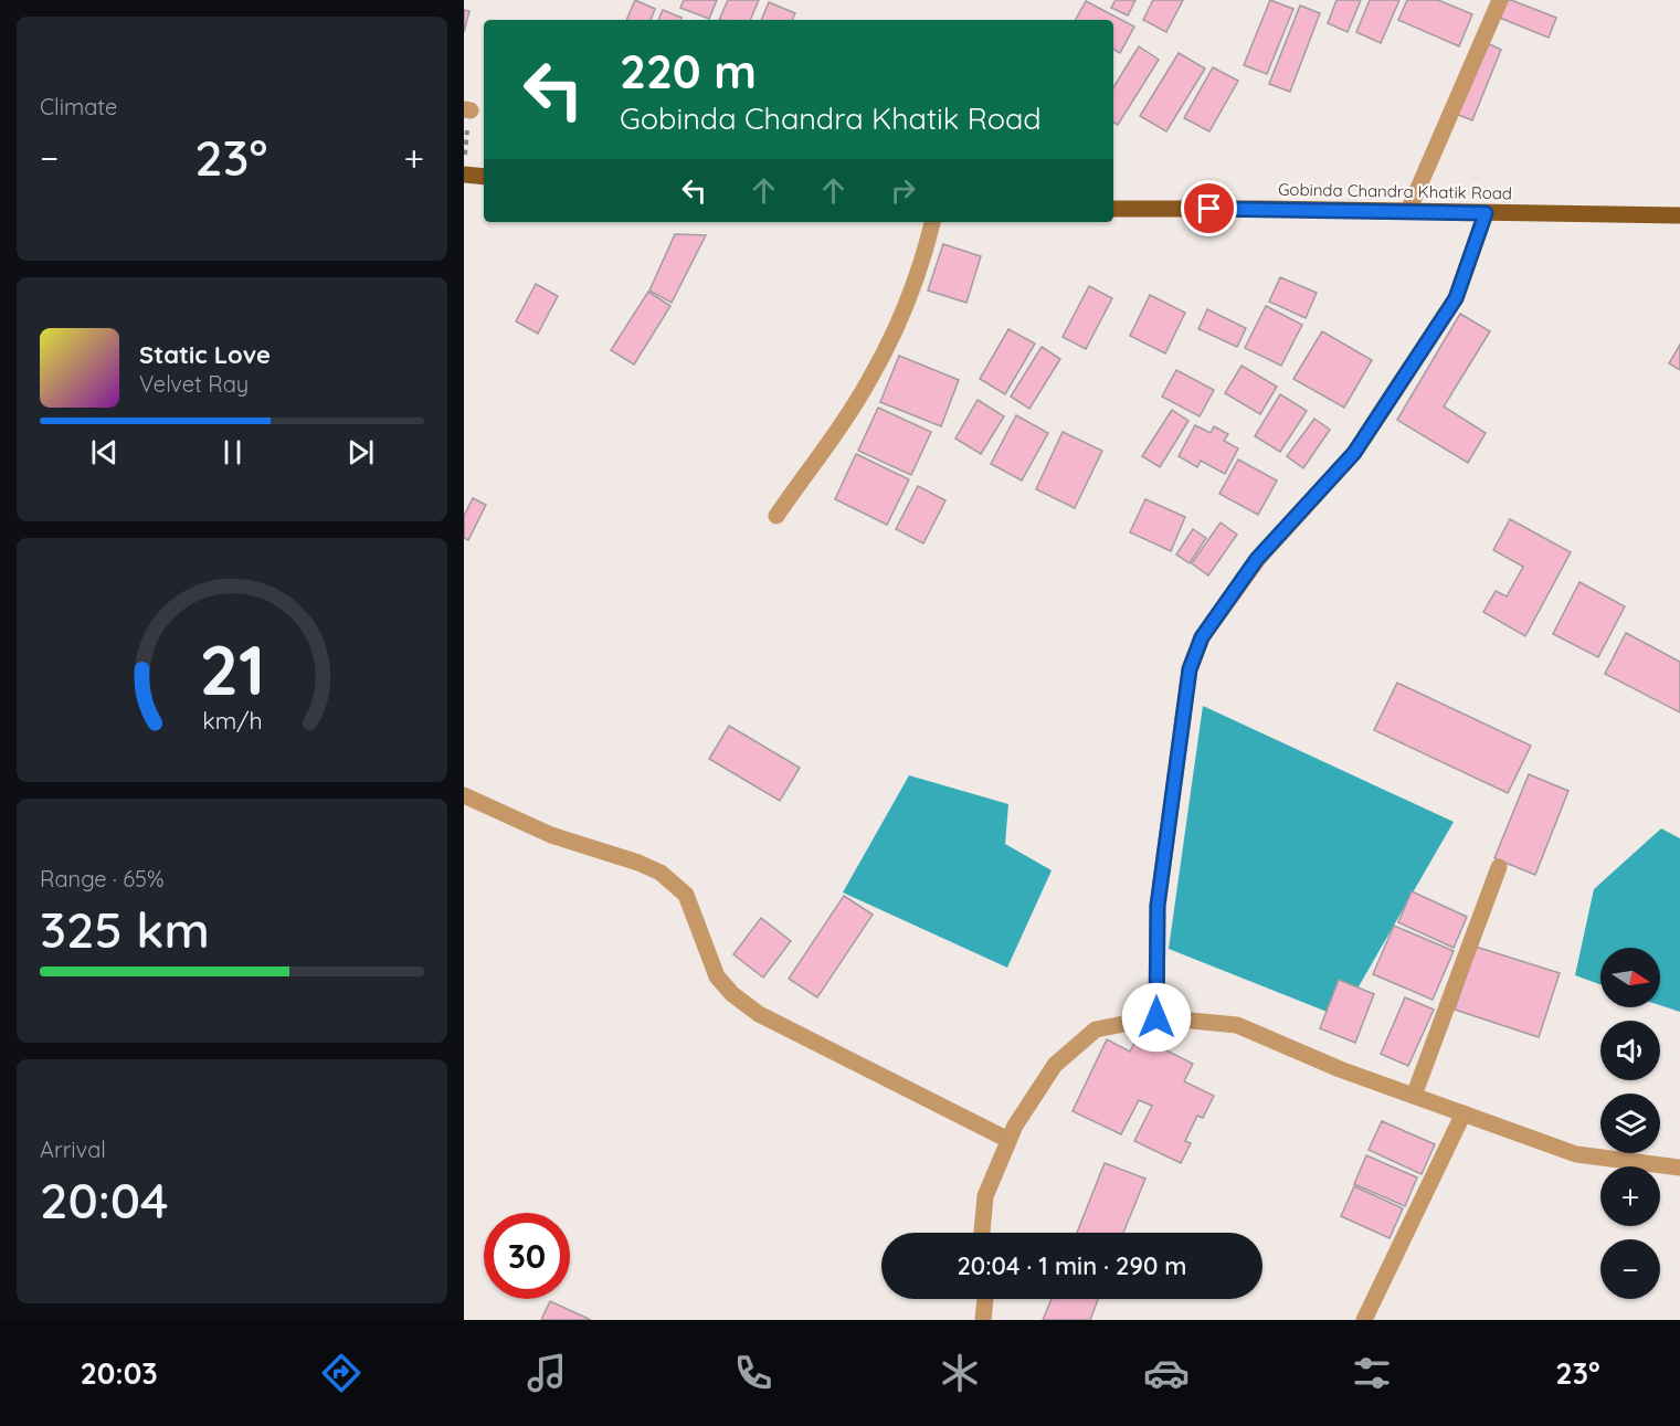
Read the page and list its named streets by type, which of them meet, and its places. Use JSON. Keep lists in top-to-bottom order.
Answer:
{
  "streets": {
    "main road": ["Gobinda Chandra Khatik Road"]
  },
  "north": "right",
  "page": {
    "tile": [
      "Climate",
      ["Range · 65%", "325 km"],
      ["Arrival", "20:04"]
    ],
    "turn": ["220 m", "Gobinda Chandra Khatik Road"],
    "heat": ["−", "23°", "+"],
    "song": ["Static Love", "Velvet Ray"],
    "map_buttons": ["+", "−"],
    "limit": "30",
    "trip": "20:04 · 1 min · 290 m",
    "tabs": ["20:03", "23°"],
    "gauge": ["21", "km/h"]
  }
}
